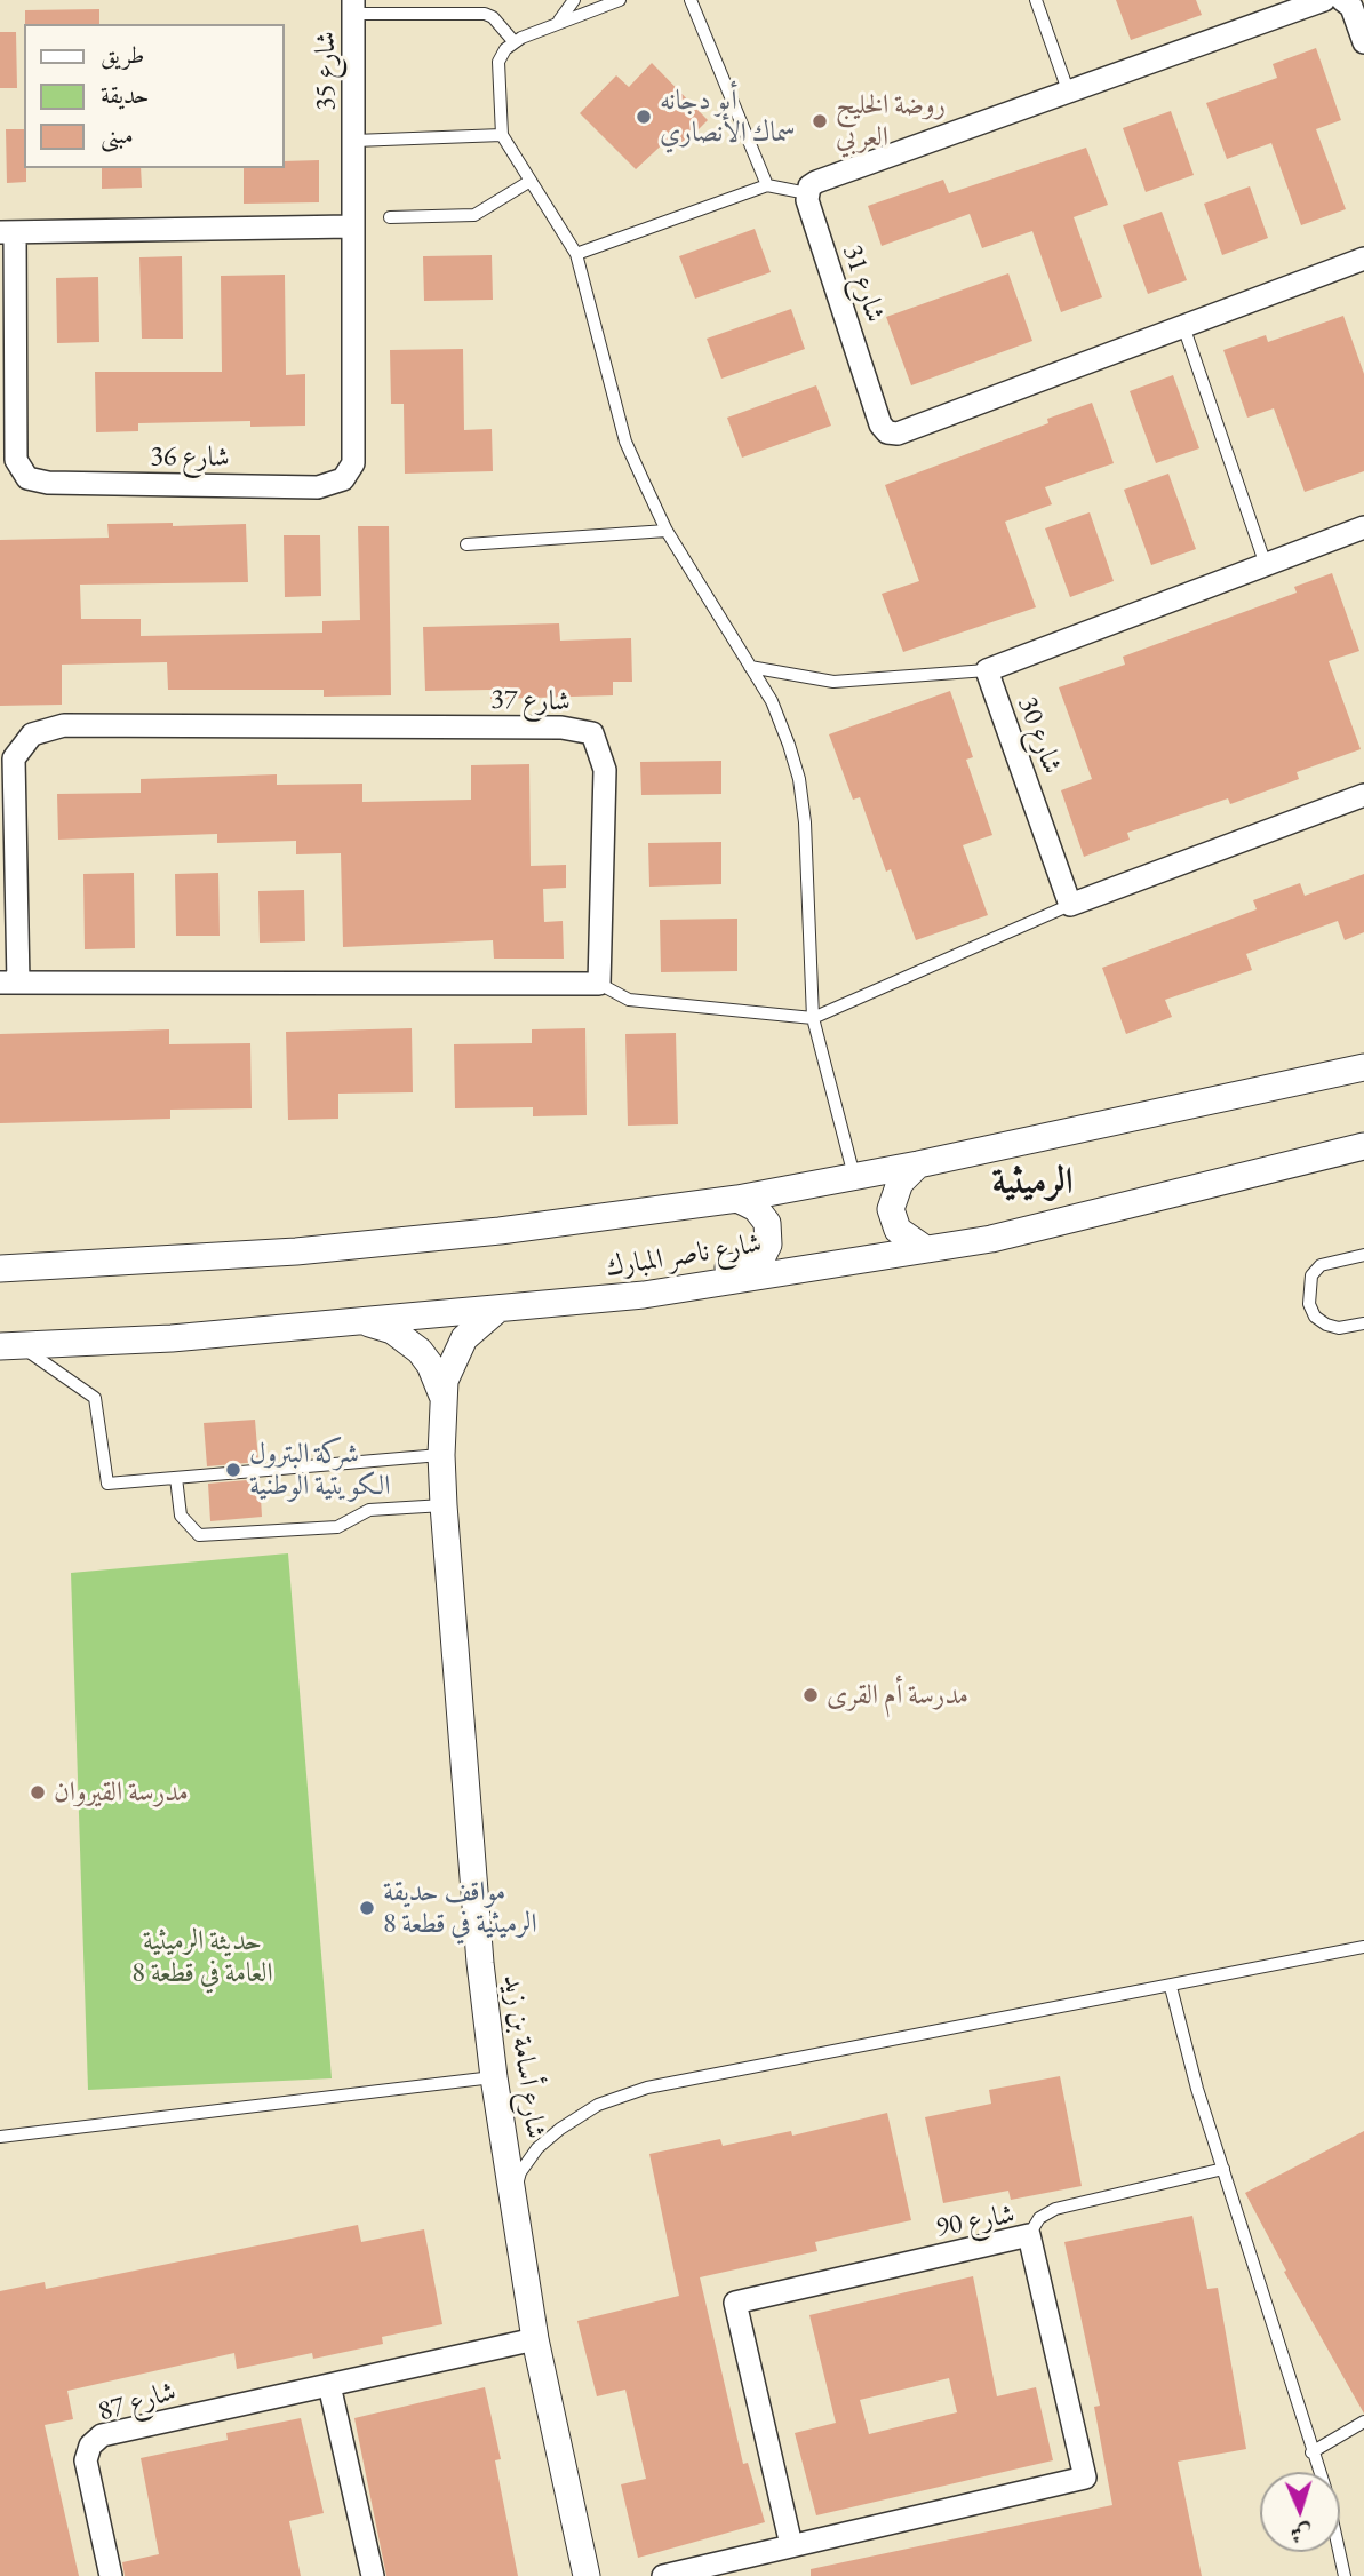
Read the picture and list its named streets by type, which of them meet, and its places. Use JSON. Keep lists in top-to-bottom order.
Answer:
{
  "streets": {
    "street": [
      "شارع 35",
      "شارع 31",
      "شارع 36",
      "شارع 37",
      "شارع 30",
      "شارع ناصر المبارك",
      "شارع أسامة بن زيد",
      "شارع 90",
      "شارع 87"
    ]
  },
  "crossings": [
    ["شارع 35", "شارع 36"],
    ["شارع ناصر المبارك", "شارع أسامة بن زيد"],
    ["شارع أسامة بن زيد", "شارع 87"]
  ],
  "districts": ["الرميثية"],
  "parks": ["حديثة الرميثية العامة في قطعة 8"],
  "places": [
    "أبو دجانه سماك الأنصاري",
    "روضة الخليج العربي",
    "شركة البترول الكويتية الوطنية",
    "مدرسة أم القرى",
    "مدرسة القيروان",
    "مواقف حديقة الرميثية في قطعة 8"
  ],
  "legend": ["طريق", "حديقة", "مبنى"],
  "north": "bottom"
}
